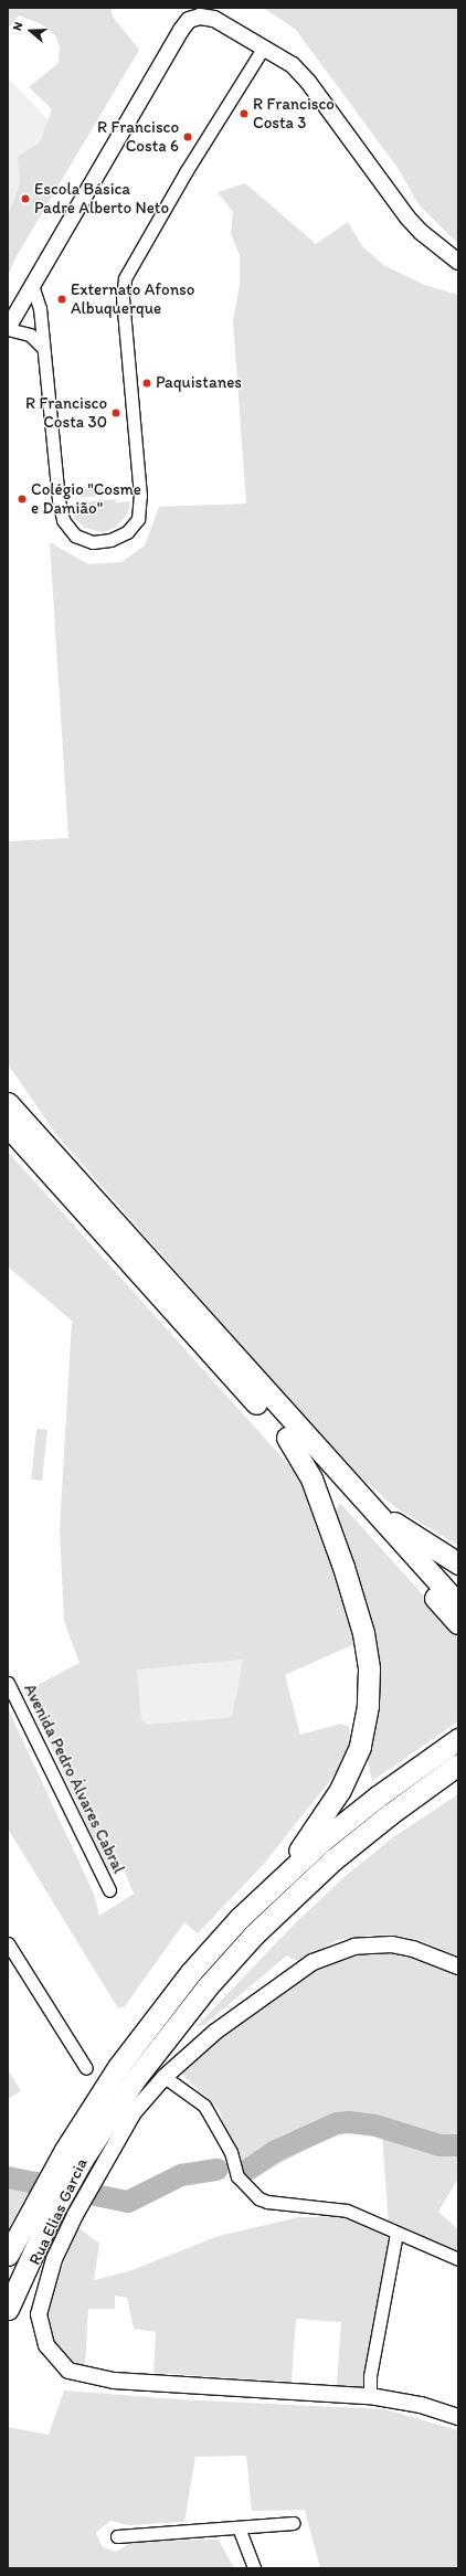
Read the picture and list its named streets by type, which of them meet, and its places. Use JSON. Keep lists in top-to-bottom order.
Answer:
{
  "streets": {
    "street": ["Avenida Pedro Álvares Cabral", "Rua Elias Garcia"]
  },
  "places": [
    "R Francisco Costa 3",
    "R Francisco Costa 6",
    "Escola Básica Padre Alberto Neto",
    "Externato Afonso Albuquerque",
    "Paquistanes",
    "R Francisco Costa 30",
    "Colégio \"Cosme e Damião\""
  ],
  "north": "left"
}
